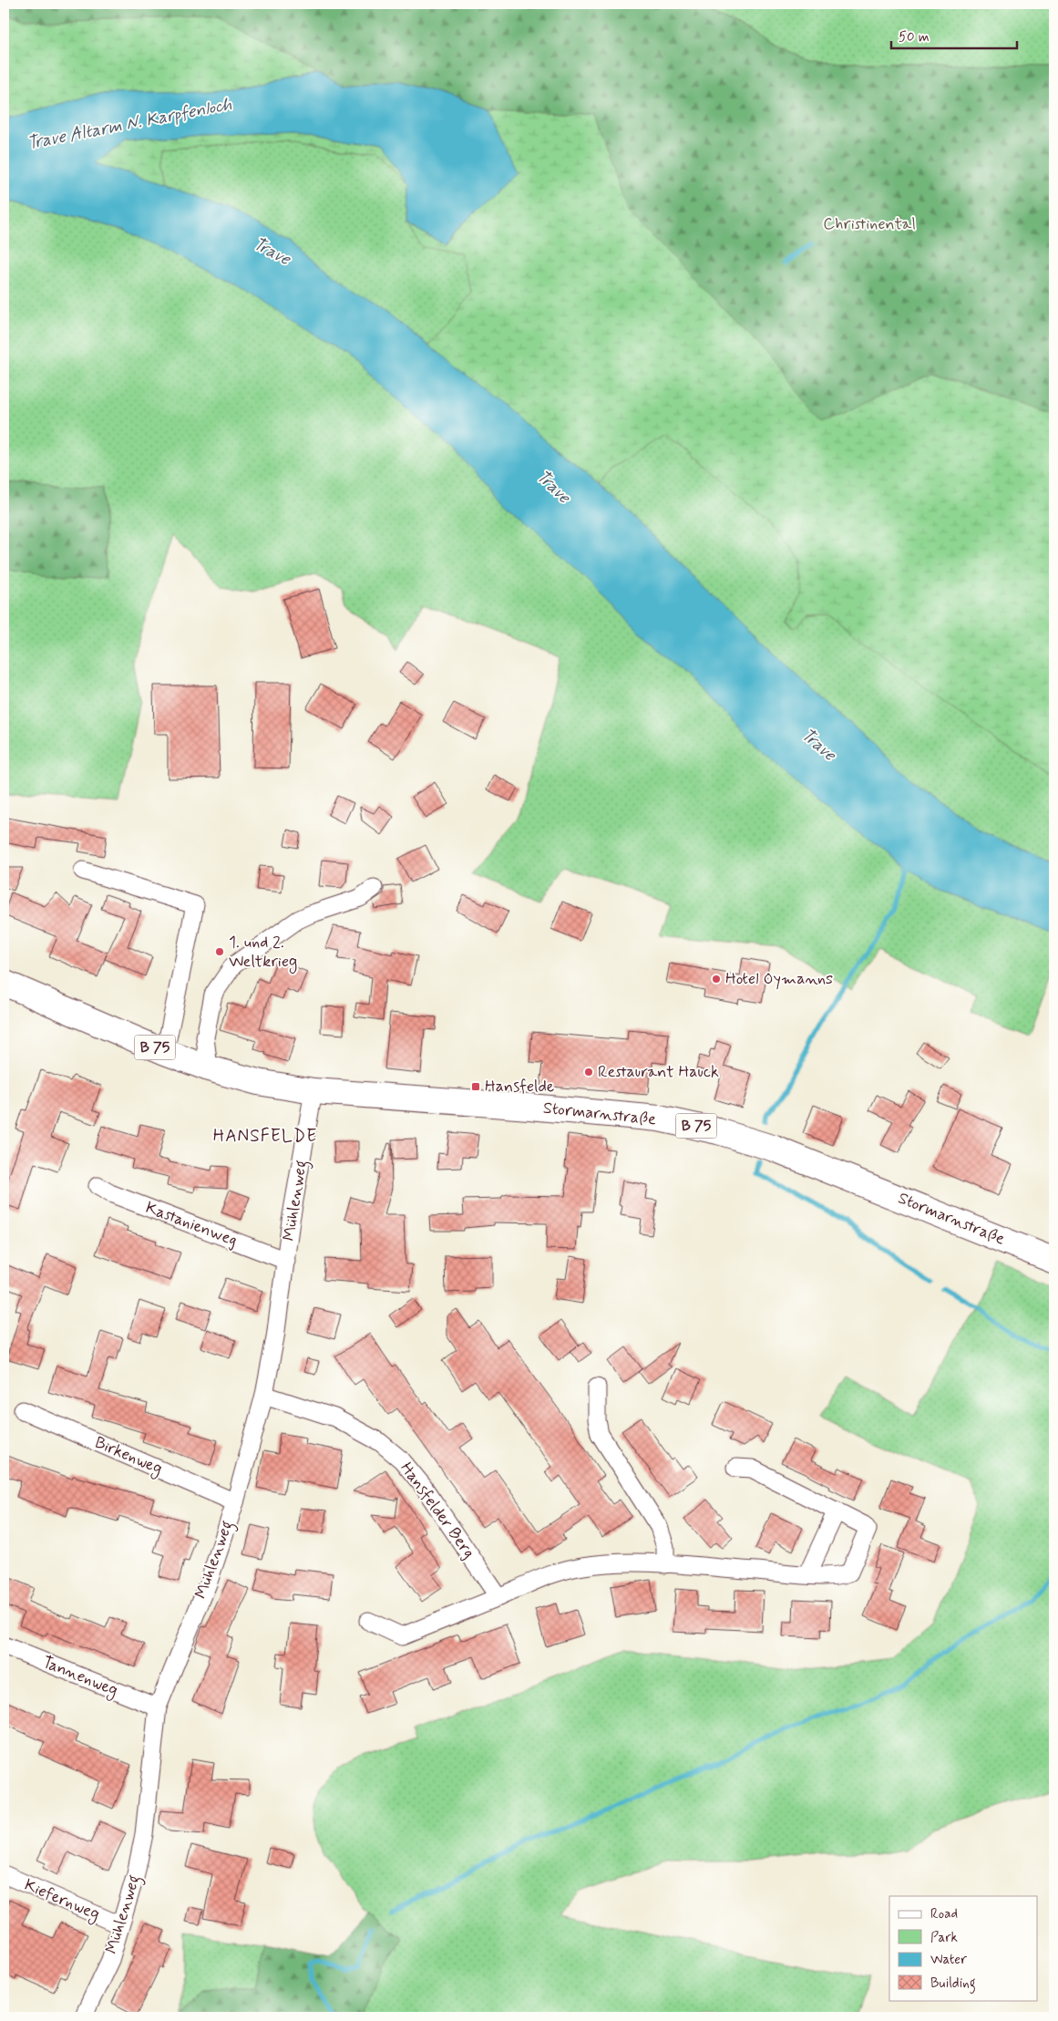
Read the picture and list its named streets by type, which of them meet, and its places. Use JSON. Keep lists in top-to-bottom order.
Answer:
{
  "streets": {
    "main road": ["B 75", "Stormarnstraße"],
    "street": [
      "Mühlenweg",
      "Kastanienweg",
      "Birkenweg",
      "Hansfelder Berg",
      "Tannenweg",
      "Kiefernweg"
    ]
  },
  "crossings": [
    ["Stormarnstraße", "Mühlenweg"],
    ["Mühlenweg", "Kastanienweg"],
    ["Mühlenweg", "Birkenweg"],
    ["Mühlenweg", "Hansfelder Berg"],
    ["Mühlenweg", "Tannenweg"],
    ["Mühlenweg", "Kiefernweg"]
  ],
  "districts": ["HANSFELDE"],
  "water": ["Trave Altarm N. Karpfenloch", "Trave"],
  "parks": ["Christinental"],
  "places": {
    "other": ["1. und 2. Weltkrieg", "Hotel Oymanns", "Restaurant Hauck"],
    "transit": ["Hansfelde"]
  },
  "legend": [
    "Road",
    "Park",
    "Water",
    "Building"
  ],
  "scale_bar": "50 m"
}
